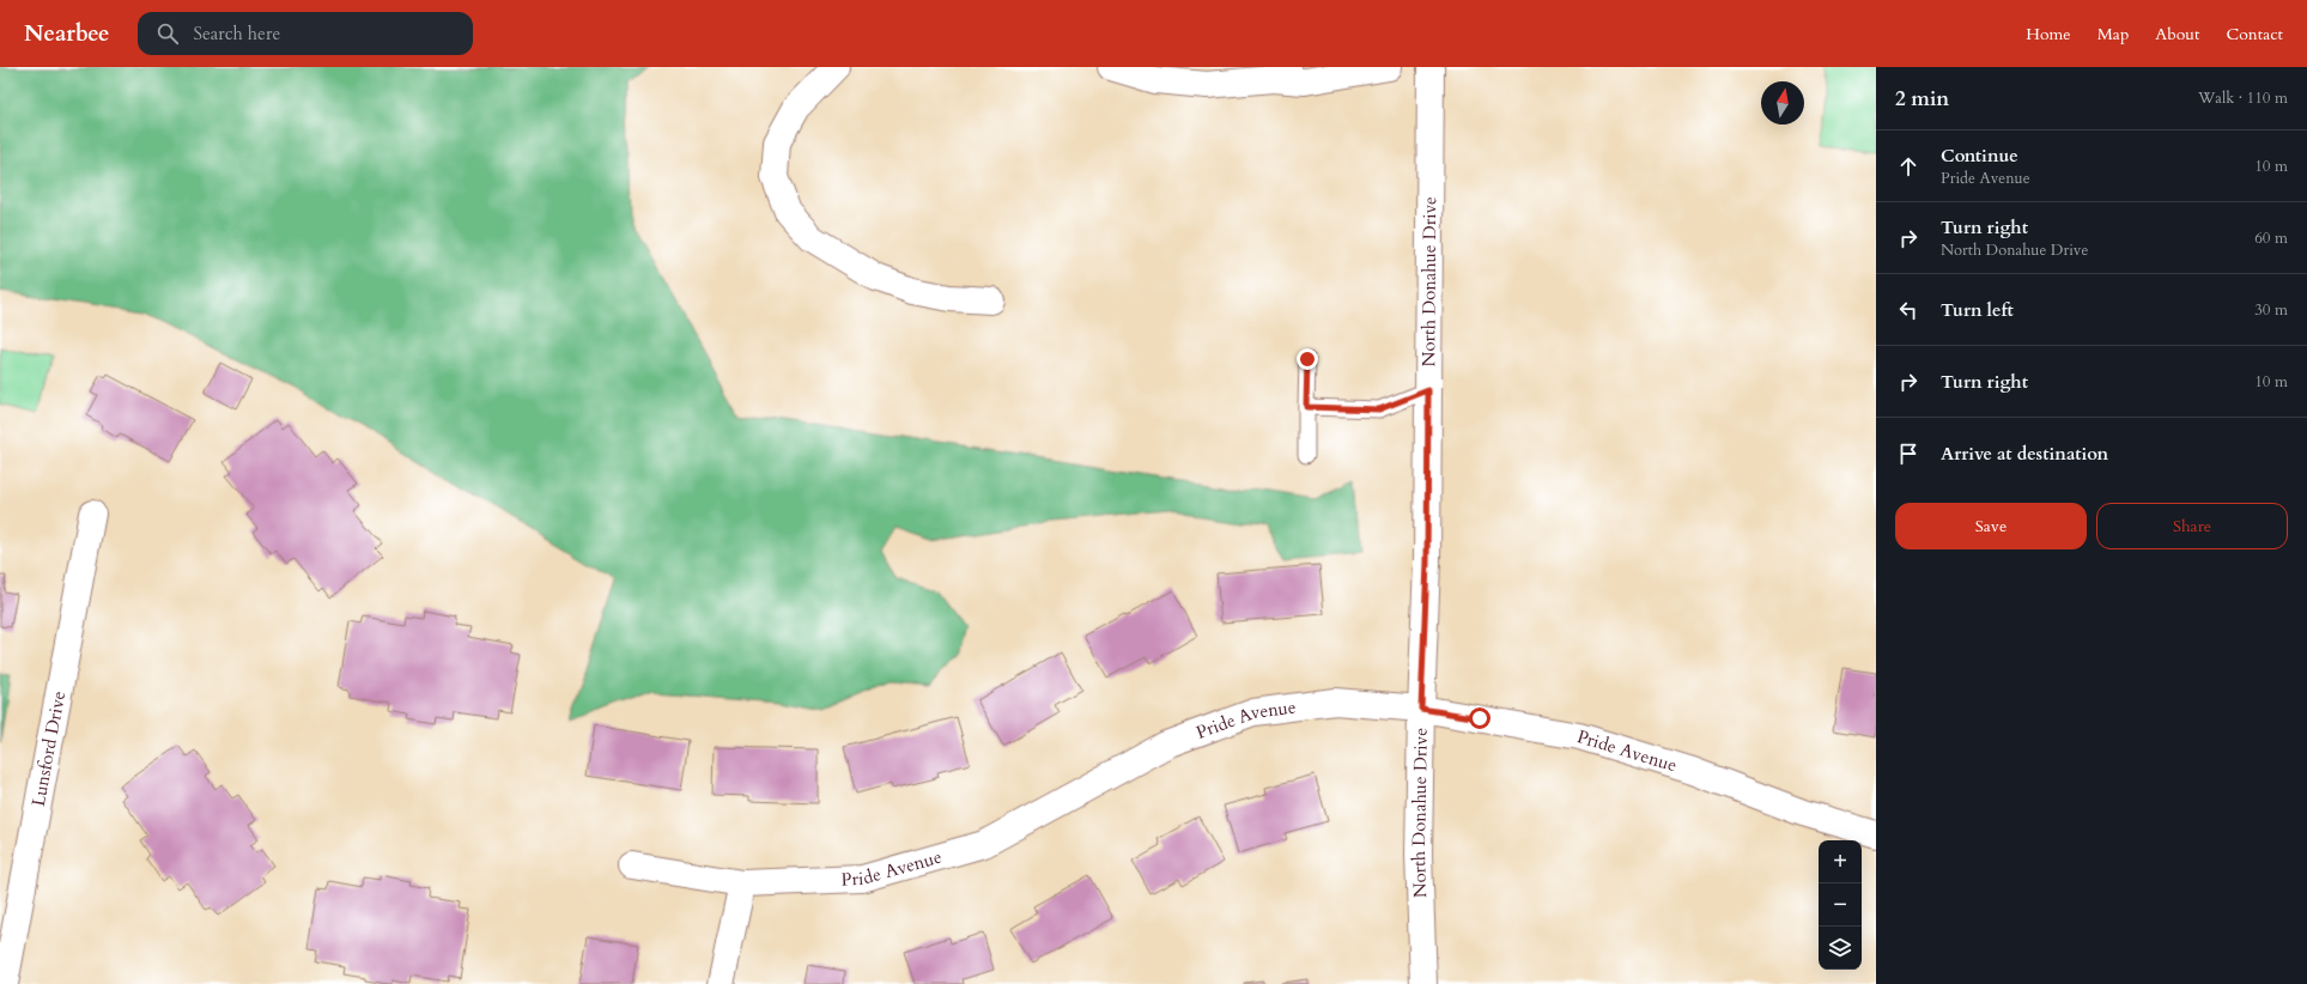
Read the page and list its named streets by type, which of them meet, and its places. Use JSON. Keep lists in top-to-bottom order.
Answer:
{
  "streets": {
    "street": ["North Donahue Drive", "Pride Avenue", "Lunsford Drive"]
  },
  "crossings": [
    ["North Donahue Drive", "Pride Avenue"]
  ],
  "north": "top",
  "page": {
    "header": "Nearbee",
    "search": "Search here",
    "nav": [
      "Home",
      "Map",
      "About",
      "Contact"
    ],
    "heading": ["2 min", "Walk · 110 m"],
    "list": [
      ["Continue", "Pride Avenue", "10 m"],
      ["Turn right", "North Donahue Drive", "60 m"],
      ["Turn left", "30 m"],
      ["Turn right", "10 m"],
      "Arrive at destination"
    ],
    "buttons": ["Save", "Share"],
    "map_buttons": ["+", "−"]
  }
}
